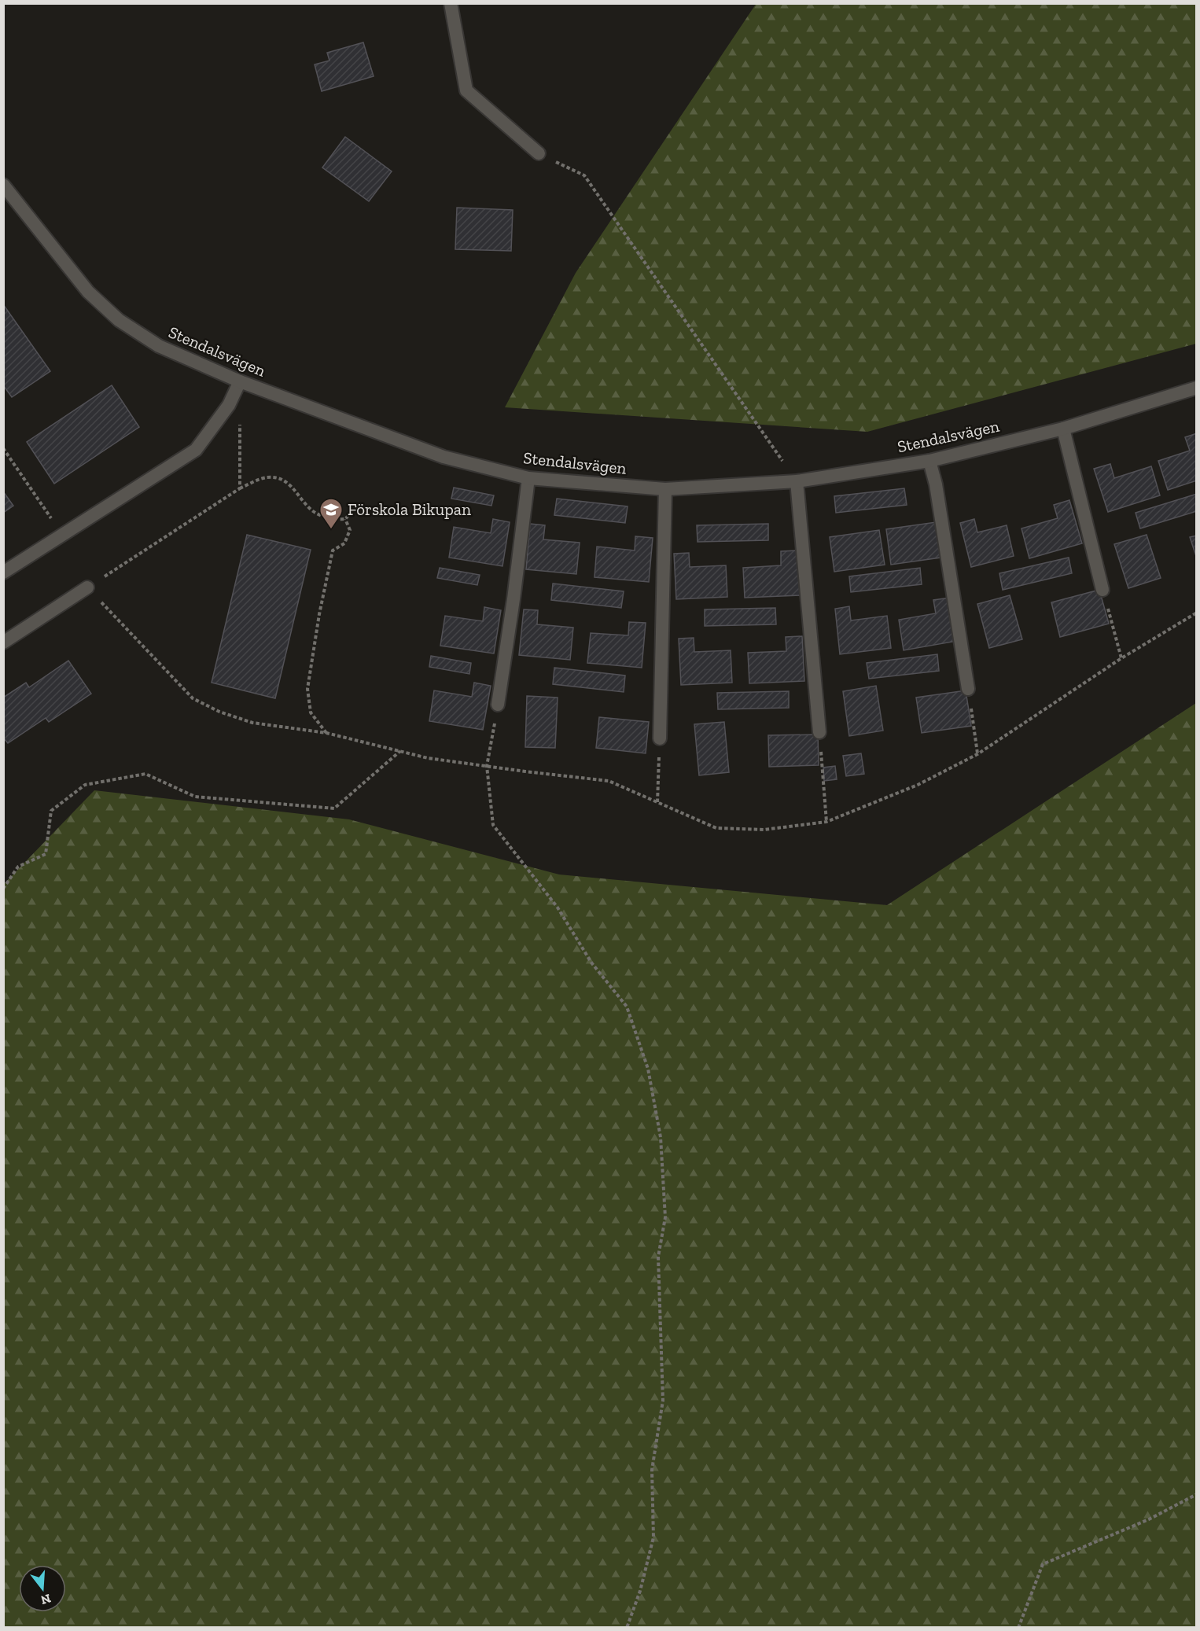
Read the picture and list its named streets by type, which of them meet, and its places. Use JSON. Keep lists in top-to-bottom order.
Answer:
{
  "streets": {
    "street": ["Stendalsvägen"]
  },
  "places": {
    "school or university": ["Förskola Bikupan"]
  },
  "north": "bottom"
}
